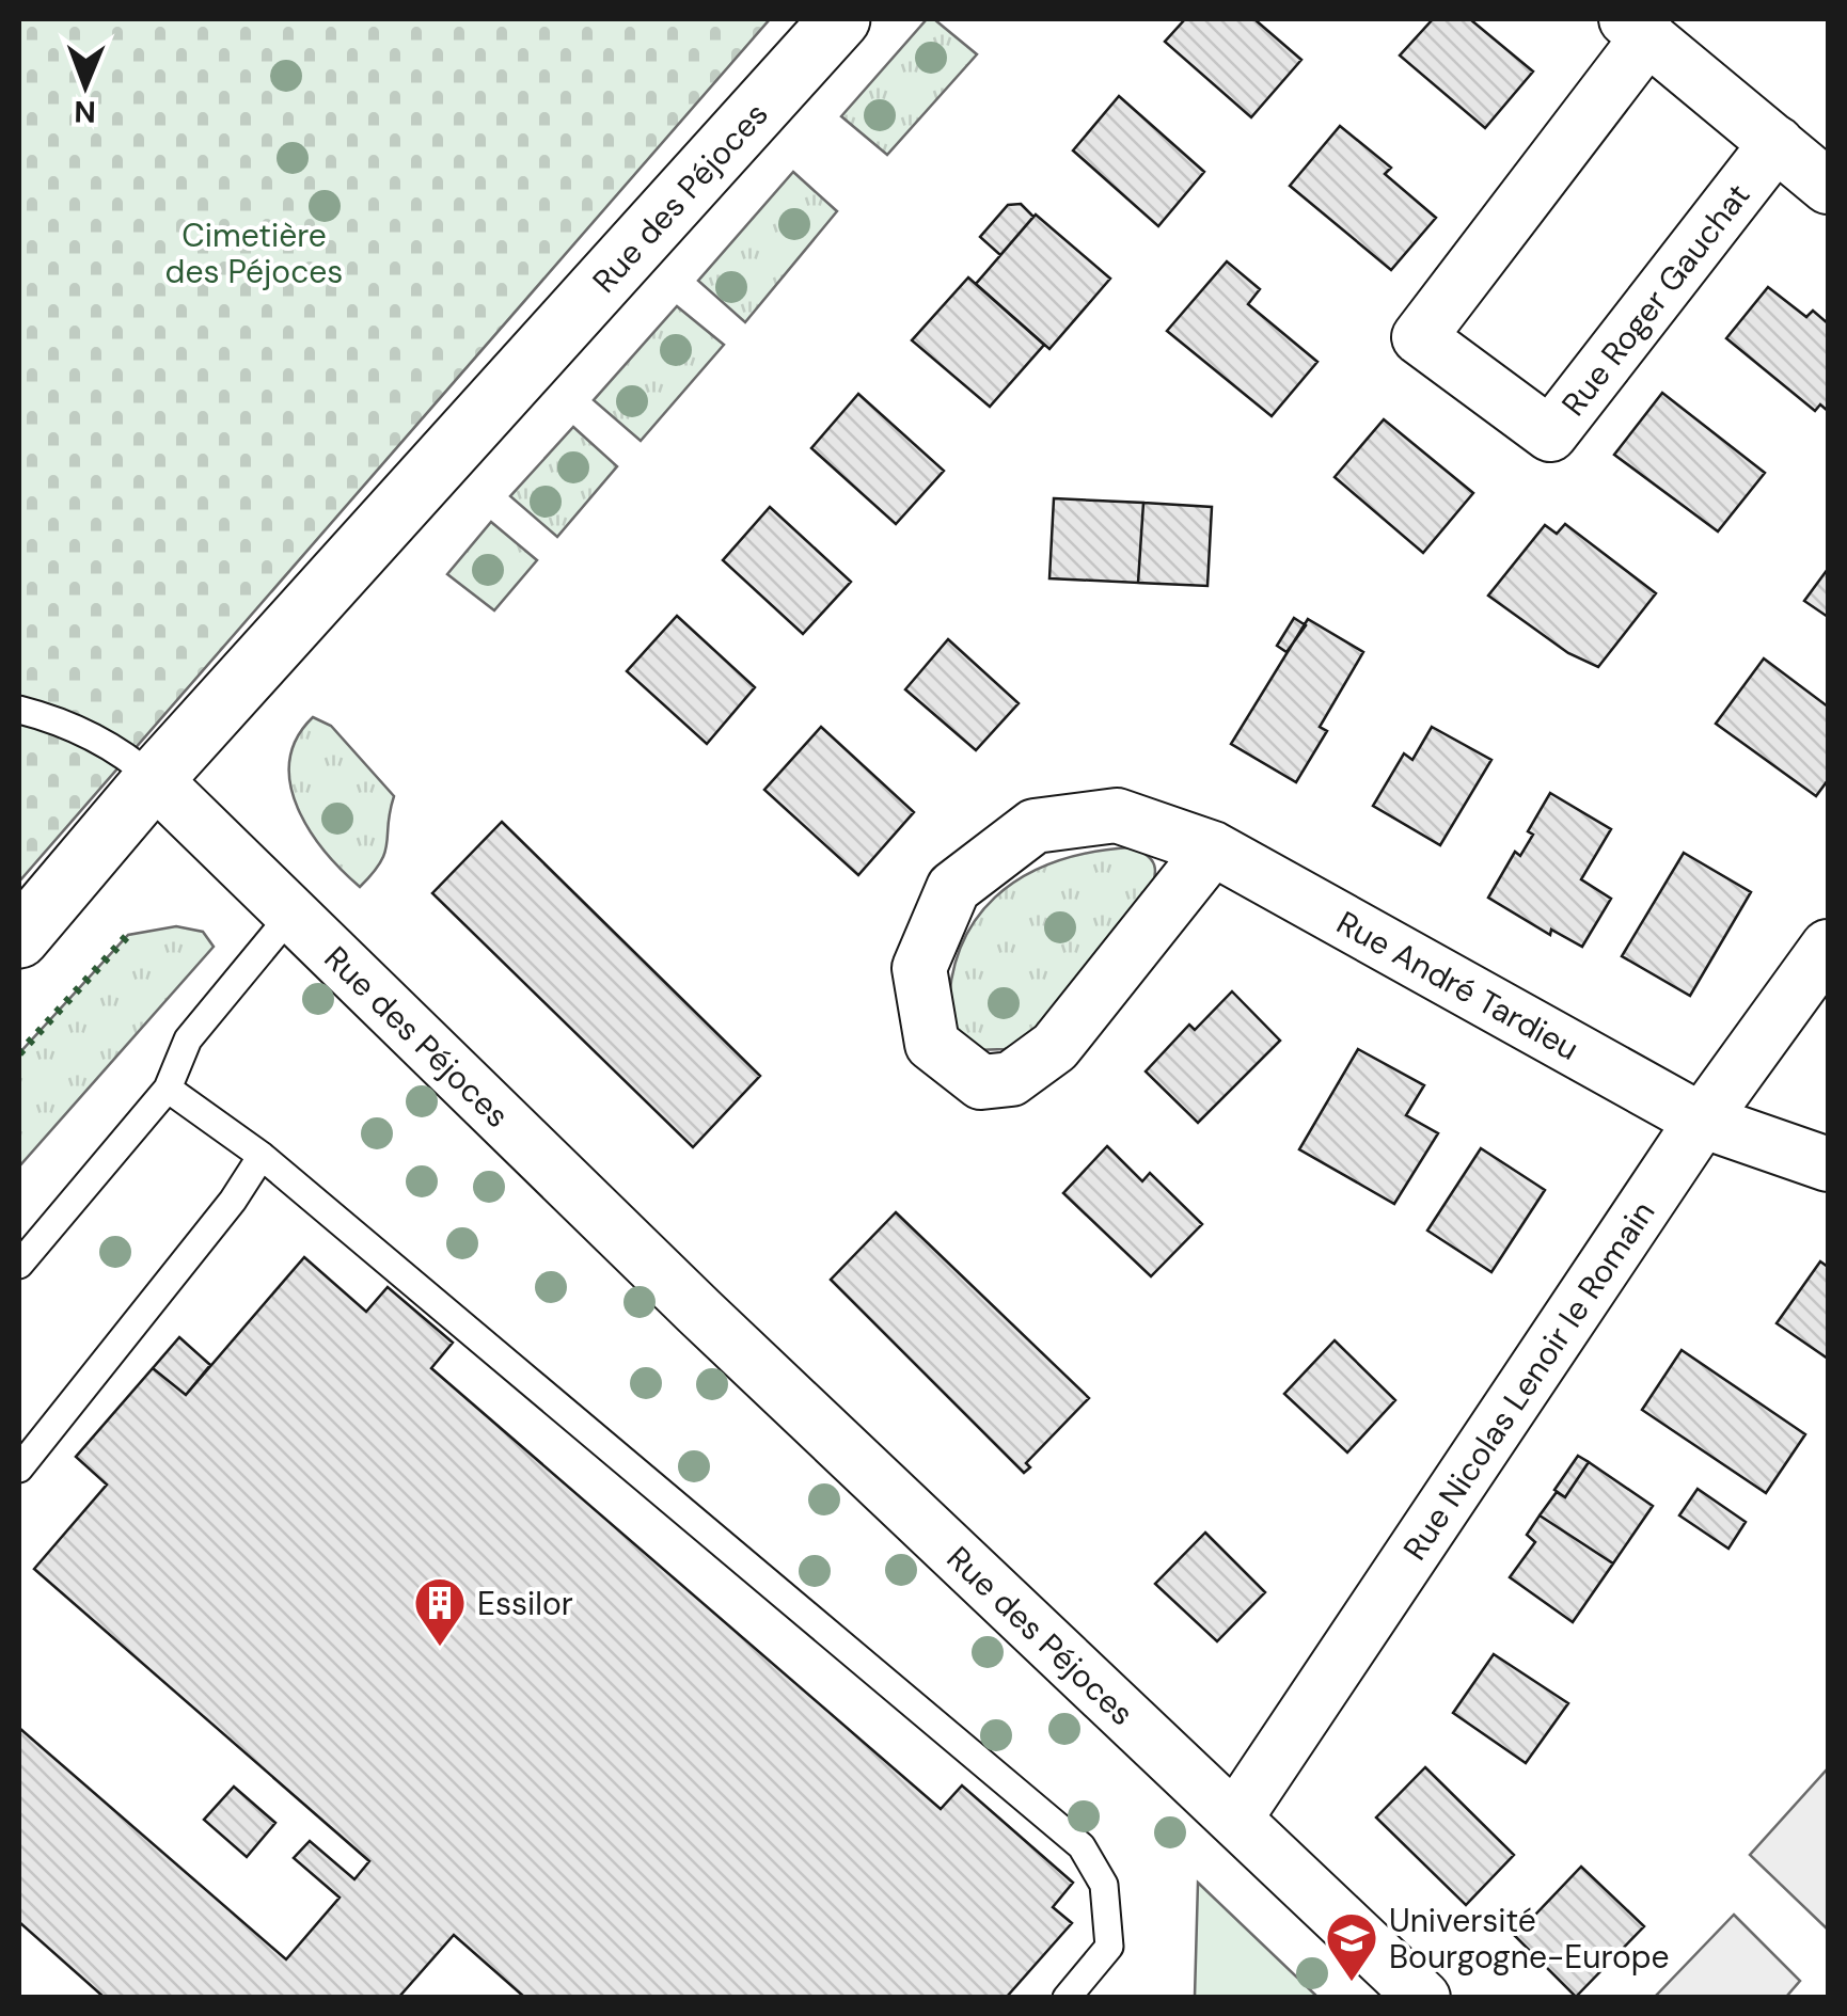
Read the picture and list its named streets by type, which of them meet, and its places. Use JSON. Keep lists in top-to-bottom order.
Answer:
{
  "streets": {
    "street": [
      "Rue des Péjoces",
      "Rue Roger Gauchat",
      "Rue André Tardieu",
      "Rue Nicolas Lenoir le Romain"
    ]
  },
  "crossings": [
    ["Rue des Péjoces", "Rue Nicolas Lenoir le Romain"],
    ["Rue André Tardieu", "Rue Nicolas Lenoir le Romain"]
  ],
  "parks": ["Cimetière des Péjoces"],
  "places": {
    "building": ["Essilor"],
    "school or university": ["Université Bourgogne-Europe"]
  },
  "north": "bottom"
}
